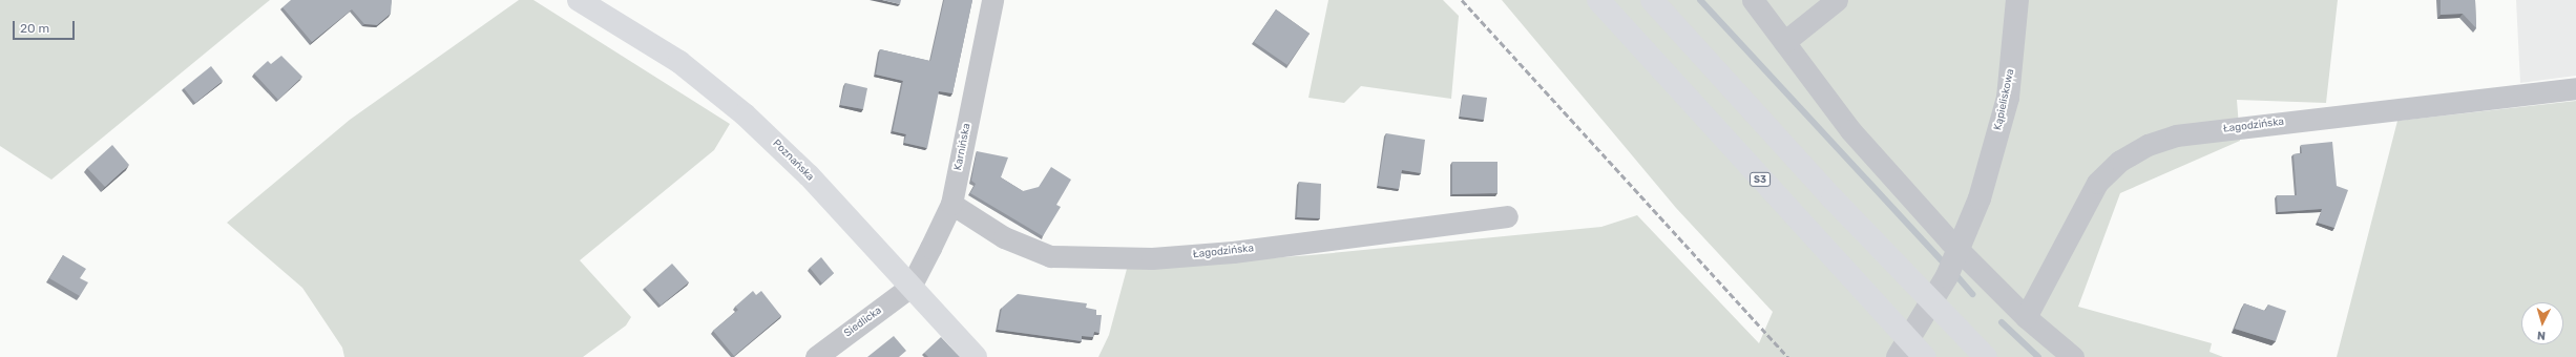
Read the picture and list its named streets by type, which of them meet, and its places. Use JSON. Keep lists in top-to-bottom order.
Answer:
{
  "streets": {
    "main road": ["Poznańska", "S3"],
    "street": [
      "Kąpieliskowa",
      "Łagodzińska",
      "Karnińska",
      "Siedlicka"
    ]
  },
  "crossings": [
    ["Łagodzińska", "Karnińska"],
    ["Karnińska", "Poznańska"],
    ["Karnińska", "Siedlicka"],
    ["Poznańska", "Siedlicka"]
  ],
  "scale_bar": "20 m",
  "north": "bottom"
}
